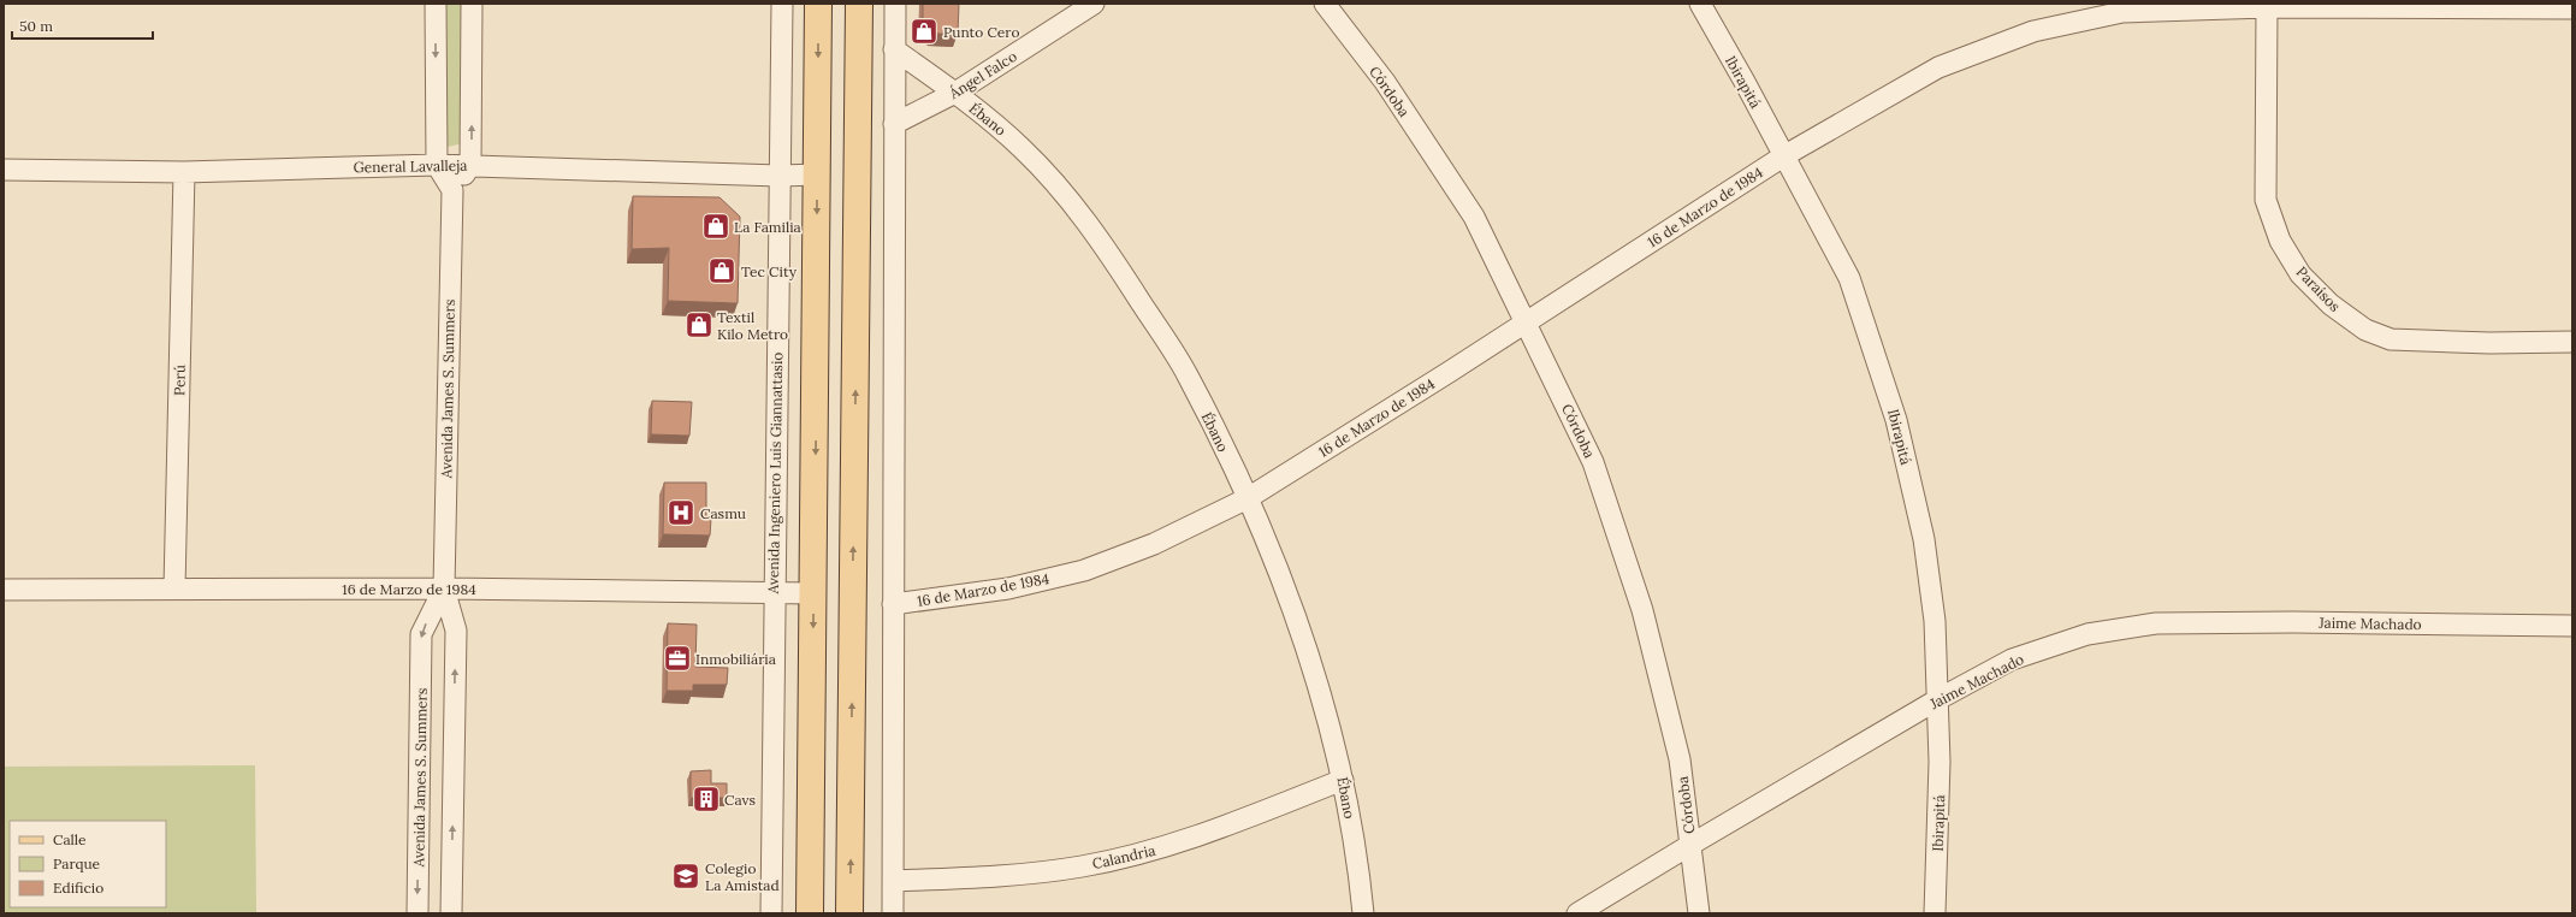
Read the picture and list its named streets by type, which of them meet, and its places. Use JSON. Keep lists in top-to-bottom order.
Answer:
{
  "streets": {
    "street": [
      "Ángel Falco",
      "Ibirapitá",
      "Córdoba",
      "Ébano",
      "General Lavalleja",
      "16 de Marzo de 1984",
      "Paraísos",
      "Perú",
      "Avenida James S. Summers",
      "Avenida Ingeniero Luis Giannattasio",
      "Jaime Machado",
      "Calandria"
    ]
  },
  "crossings": [
    ["Ángel Falco", "Ébano"],
    ["Ibirapitá", "16 de Marzo de 1984"],
    ["Ibirapitá", "Jaime Machado"],
    ["Córdoba", "16 de Marzo de 1984"],
    ["Córdoba", "Jaime Machado"],
    ["Ébano", "16 de Marzo de 1984"],
    ["Ébano", "Calandria"],
    ["General Lavalleja", "Perú"],
    ["General Lavalleja", "Avenida Ingeniero Luis Giannattasio"],
    ["16 de Marzo de 1984", "Paraísos"],
    ["16 de Marzo de 1984", "Perú"],
    ["16 de Marzo de 1984", "Avenida James S. Summers"],
    ["16 de Marzo de 1984", "Avenida Ingeniero Luis Giannattasio"]
  ],
  "places": {
    "shop": [
      "Punto Cero",
      "La Familia",
      "Tec City",
      "Textil Kilo Metro"
    ],
    "hospital": ["Casmu"],
    "office": ["Inmobiliária"],
    "building": ["Cavs"],
    "school or university": ["Colegio La Amistad"]
  },
  "legend": ["Calle", "Parque", "Edificio"],
  "scale_bar": "50 m"
}
